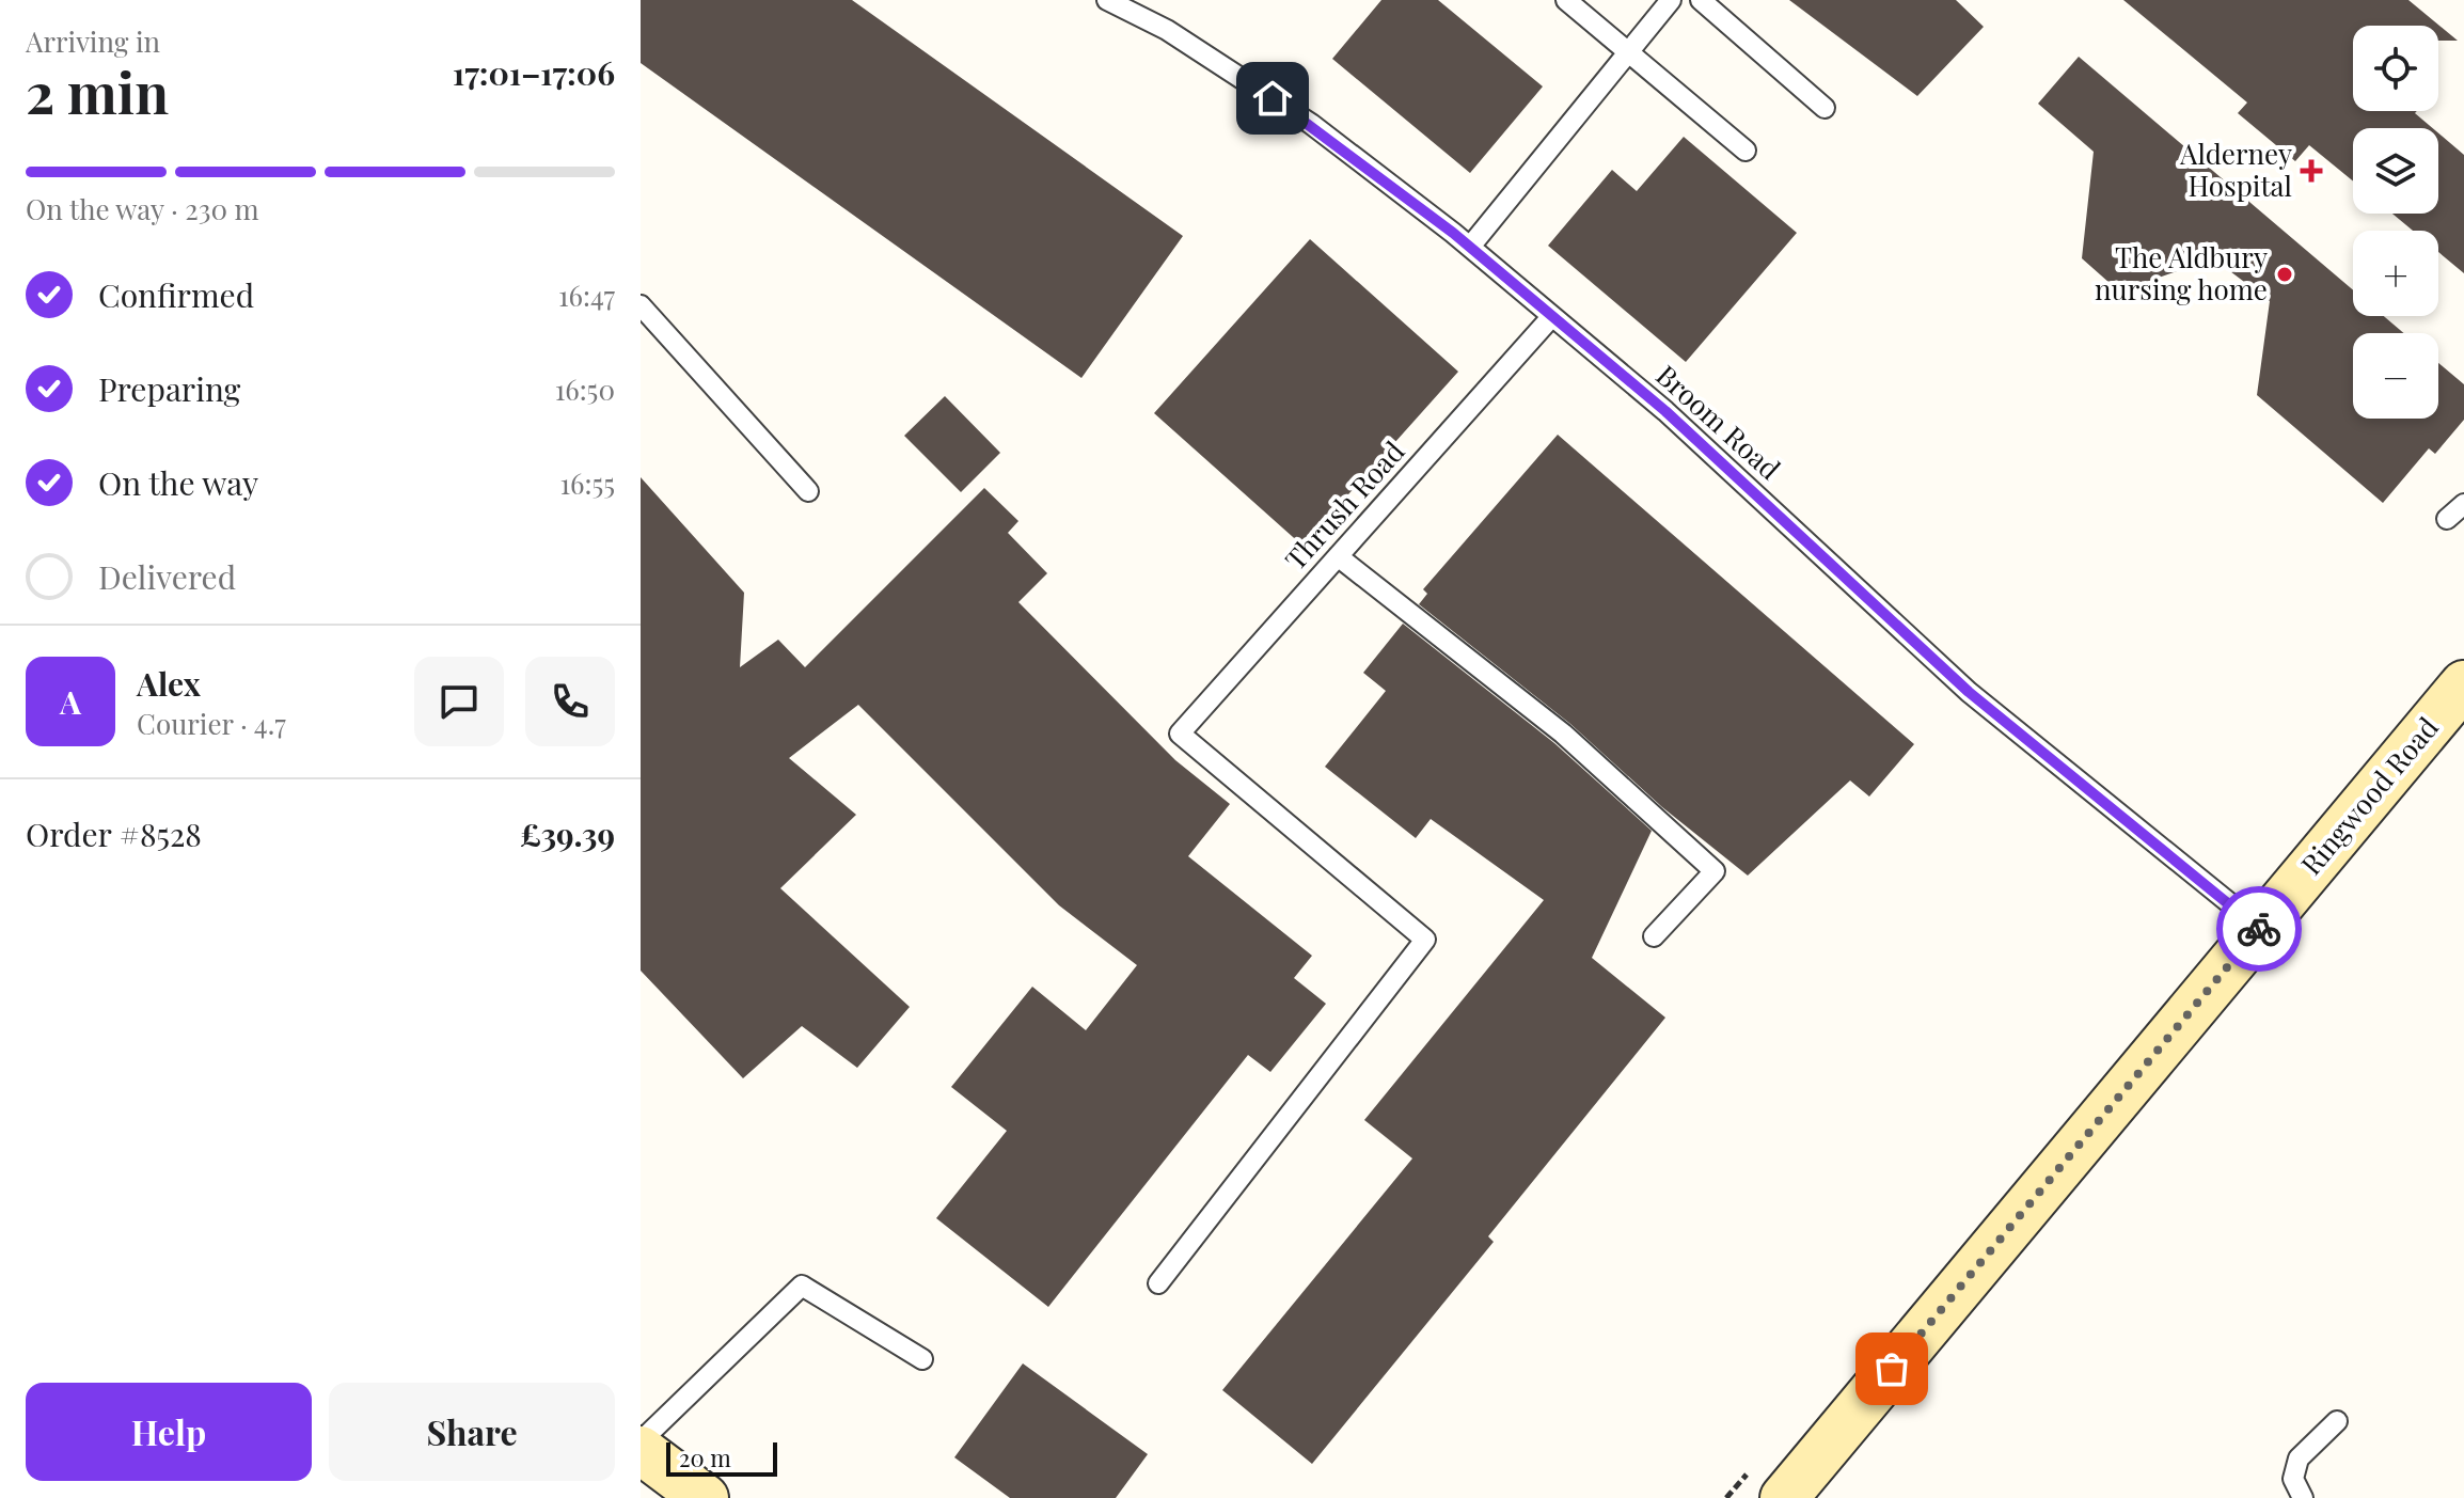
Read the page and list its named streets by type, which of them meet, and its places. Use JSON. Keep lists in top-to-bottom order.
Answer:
{
  "streets": {
    "main road": ["Ringwood Road"],
    "lane": ["Broom Road", "Thrush Road"]
  },
  "crossings": [
    ["Broom Road", "Thrush Road"],
    ["Broom Road", "Ringwood Road"]
  ],
  "places": {
    "health": ["Alderney Hospital"],
    "other": ["The Aldbury nursing home"]
  },
  "scale_bar": "20 m",
  "page": {
    "heading": ["2 min", "Arriving in", "17:01–17:06"],
    "panel": [
      "Alex",
      "Courier · 4.7",
      "Order #8528",
      "£39.39"
    ],
    "map_buttons": ["+", "−"],
    "bar": "On the way · 230 m",
    "list": [
      ["Confirmed", "16:47"],
      ["Preparing", "16:50"],
      ["On the way", "16:55"],
      "Delivered"
    ],
    "round": "A",
    "buttons": ["Help", "Share"],
    "scale": "20 m"
  }
}
